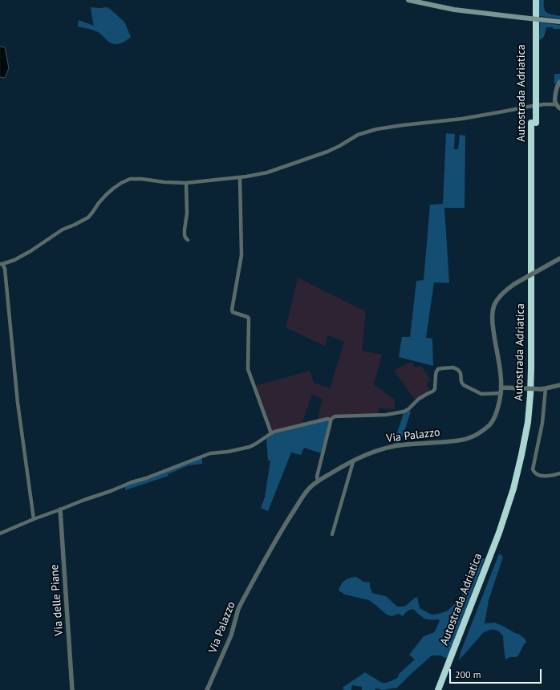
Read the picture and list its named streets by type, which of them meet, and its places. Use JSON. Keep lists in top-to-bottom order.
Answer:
{
  "streets": {
    "highway": ["Autostrada Adriatica"],
    "street": ["Via Palazzo", "Via delle Piane"]
  },
  "scale_bar": "200 m"
}
